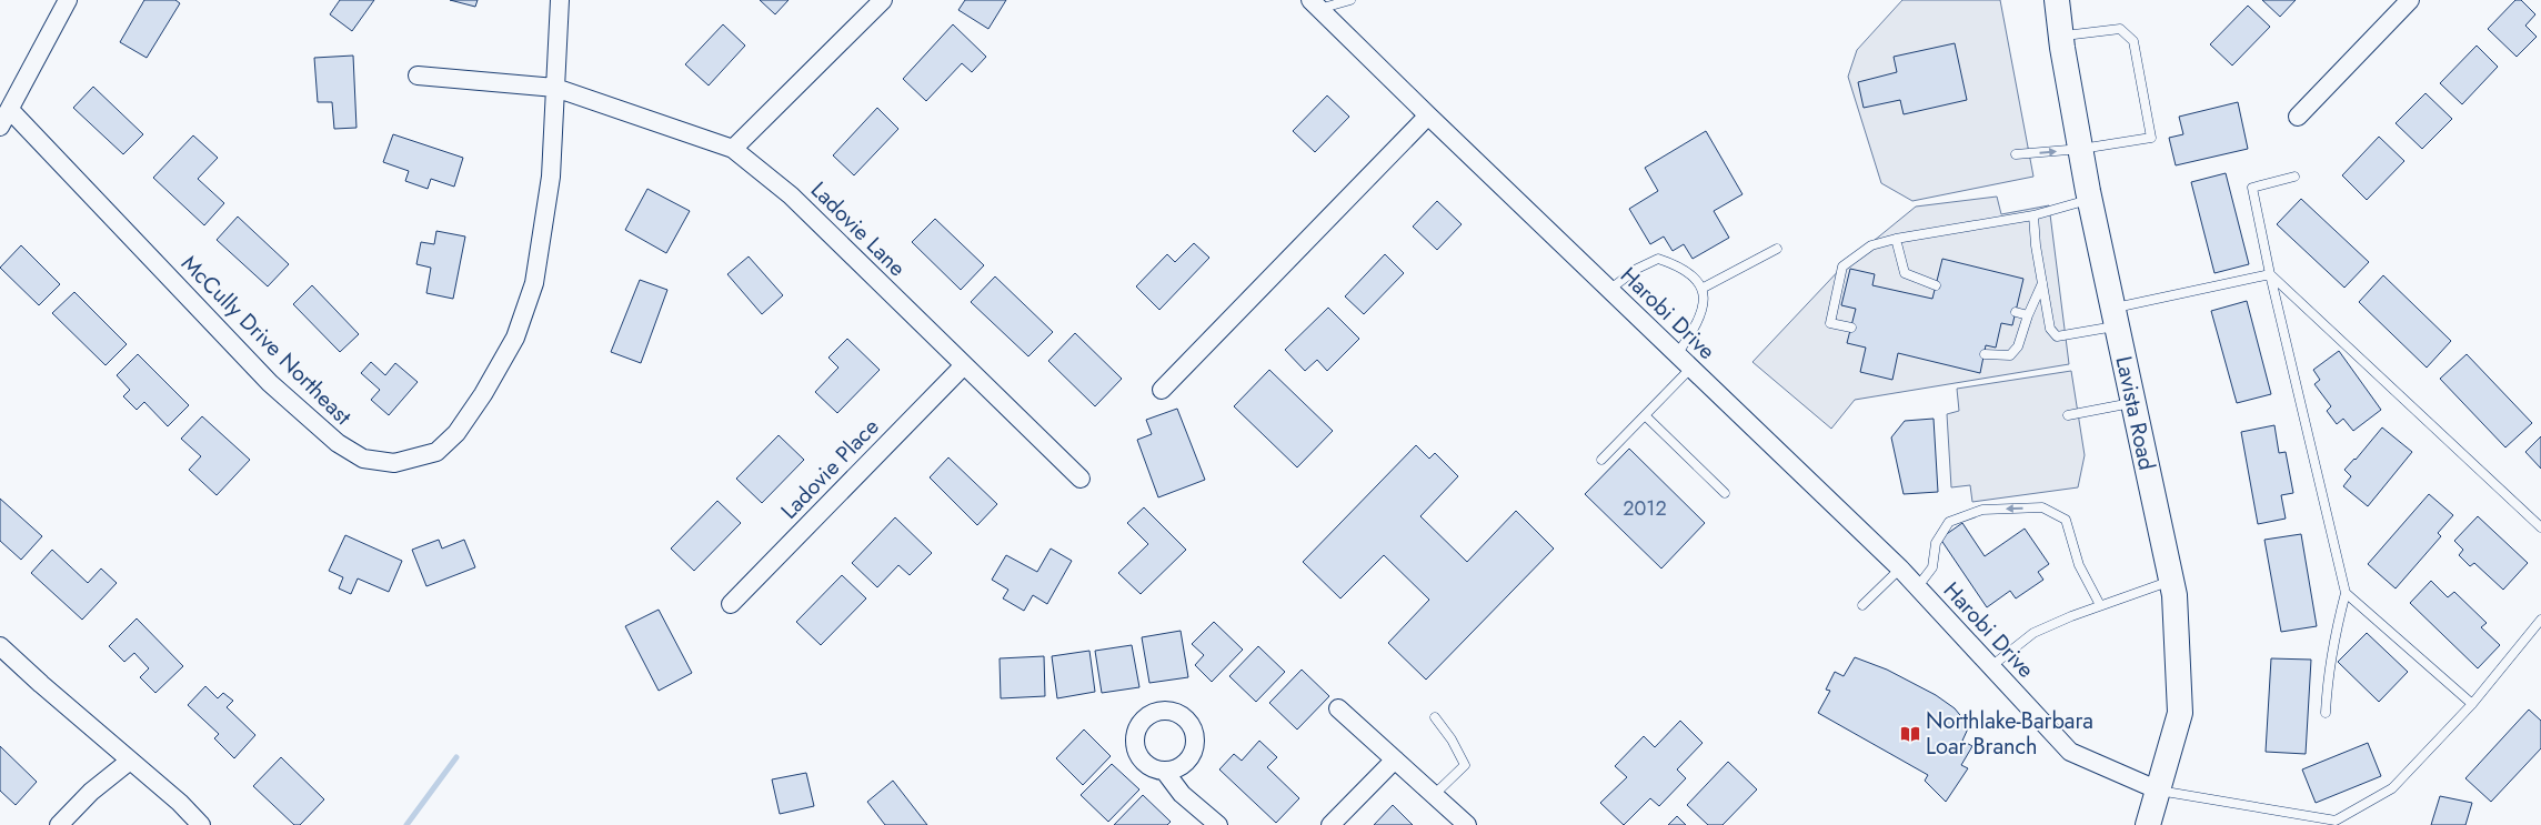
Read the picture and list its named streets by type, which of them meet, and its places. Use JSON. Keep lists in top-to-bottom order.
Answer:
{
  "streets": {
    "main road": ["Lavista Road"],
    "street": [
      "Ladovie Lane",
      "Harobi Drive",
      "McCully Drive Northeast",
      "Ladovie Place"
    ]
  },
  "crossings": [
    ["Ladovie Lane", "McCully Drive Northeast"],
    ["Ladovie Lane", "Ladovie Place"],
    ["Harobi Drive", "Lavista Road"]
  ],
  "places": {
    "library": ["Northlake-Barbara Loar Branch"]
  },
  "house_numbers": ["2012"]
}
